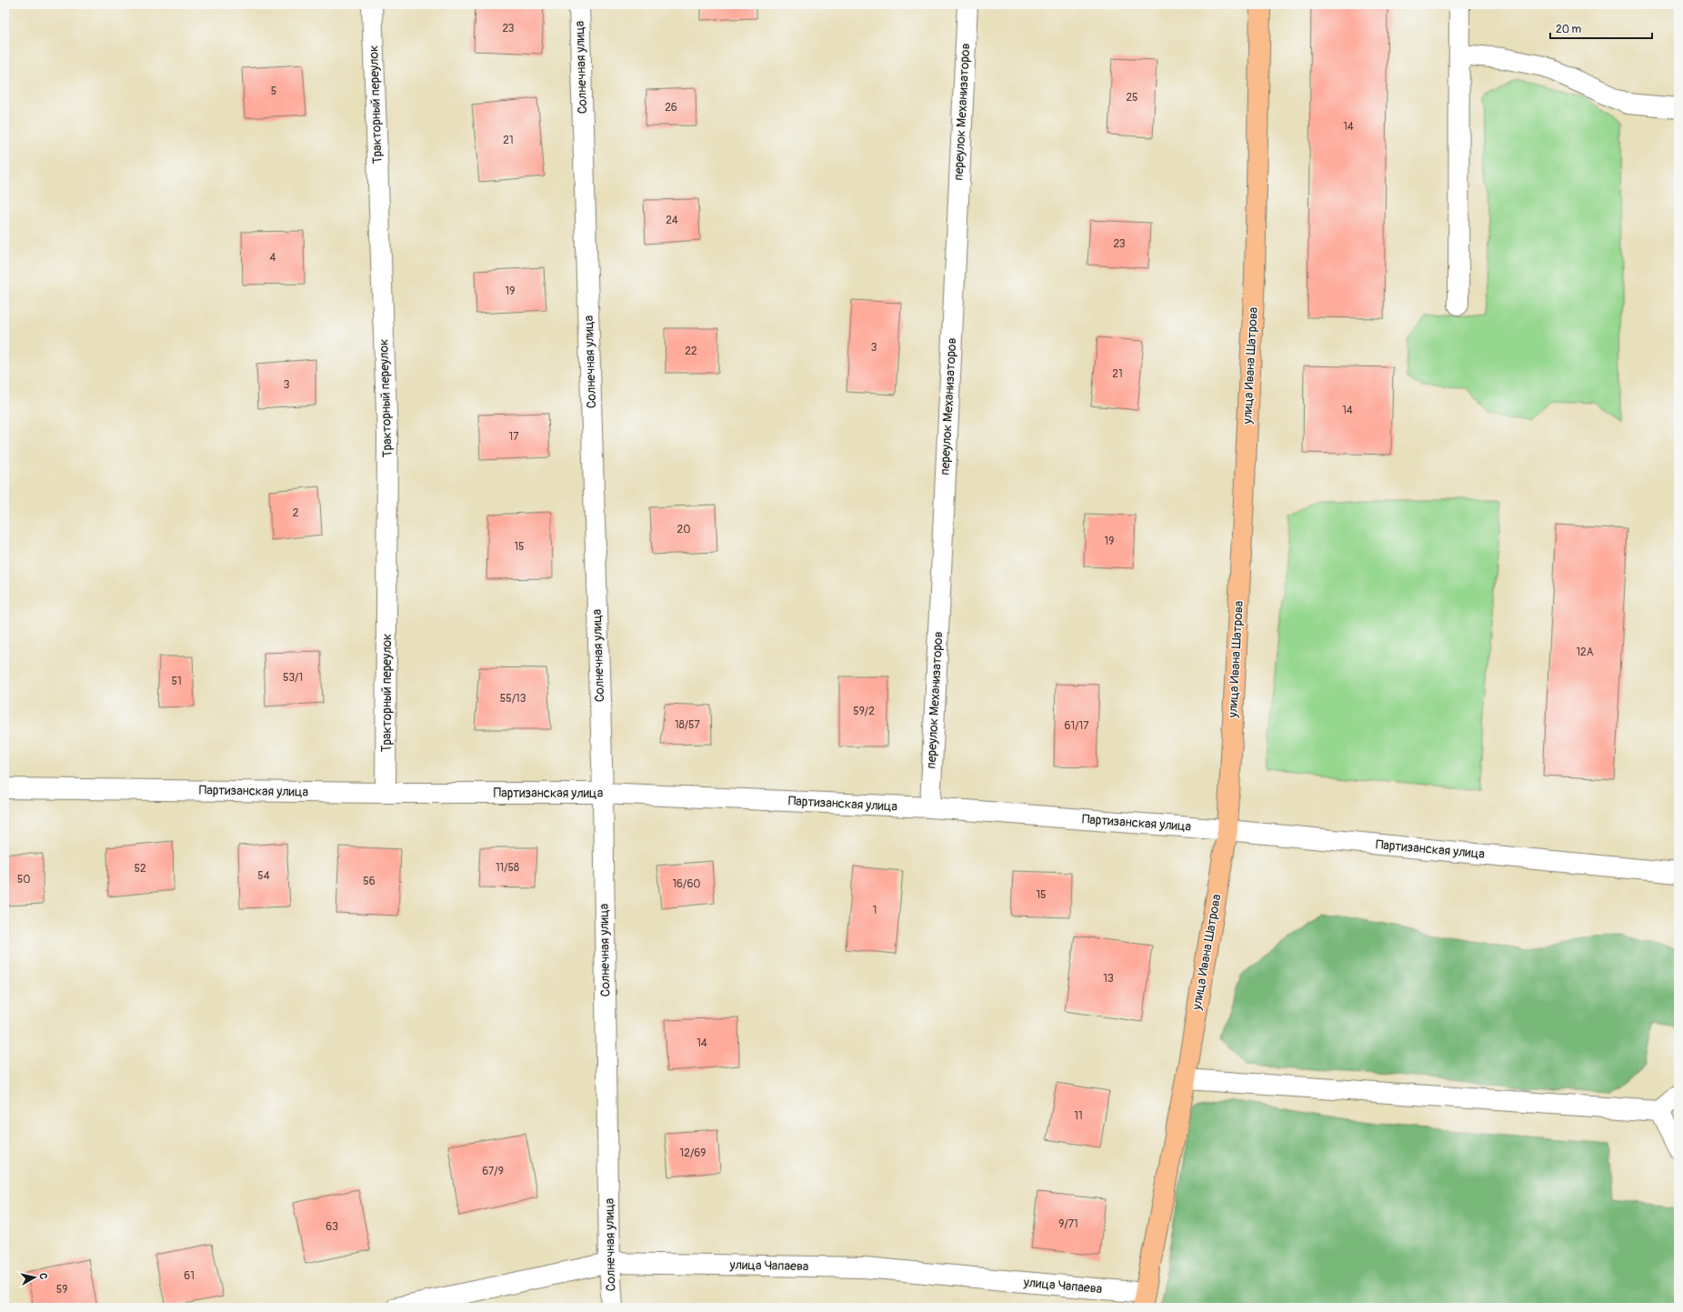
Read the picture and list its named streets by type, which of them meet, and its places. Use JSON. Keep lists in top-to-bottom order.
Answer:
{
  "streets": {
    "main road": ["улица Ивана Шатрова"],
    "street": [
      "Солнечная улица",
      "Тракторный переулок",
      "переулок Механизаторов",
      "Партизанская улица",
      "улица Чапаева"
    ]
  },
  "crossings": [
    ["Солнечная улица", "Партизанская улица"],
    ["Солнечная улица", "улица Чапаева"],
    ["Тракторный переулок", "Партизанская улица"],
    ["переулок Механизаторов", "Партизанская улица"],
    ["улица Ивана Шатрова", "Партизанская улица"],
    ["улица Ивана Шатрова", "улица Чапаева"]
  ],
  "house_numbers": [
    "23",
    "5",
    "25",
    "26",
    "14",
    "21",
    "24",
    "23",
    "4",
    "19",
    "3",
    "22",
    "21",
    "3",
    "14",
    "17",
    "2",
    "20",
    "19",
    "15",
    "12А",
    "53/1",
    "51",
    "55/13",
    "59/2",
    "18/57",
    "61/17",
    "11/58",
    "52",
    "54",
    "50",
    "56",
    "16/60",
    "15",
    "1",
    "13",
    "14",
    "11",
    "12/69",
    "67/9",
    "9/71",
    "63",
    "61",
    "59"
  ],
  "scale_bar": "20 m",
  "north": "right"
}
